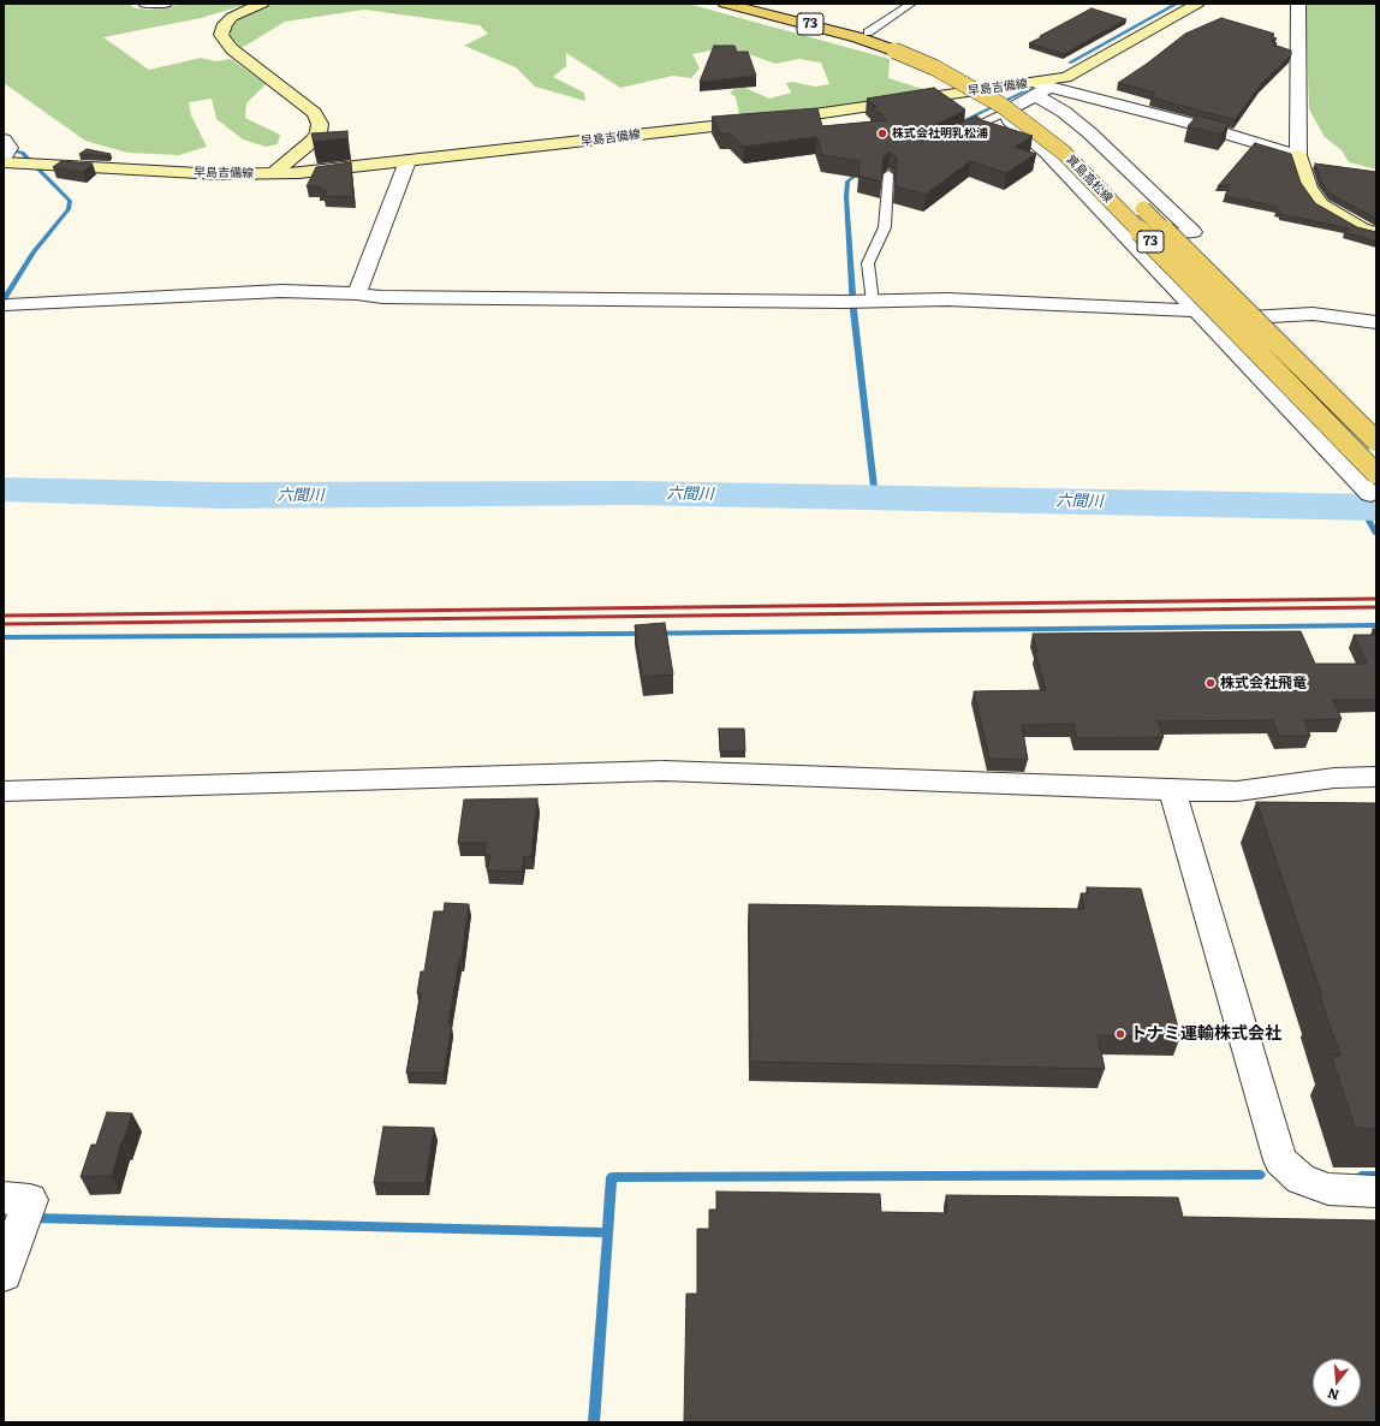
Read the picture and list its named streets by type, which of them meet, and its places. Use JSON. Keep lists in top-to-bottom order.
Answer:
{
  "streets": {
    "main road": ["73", "早島吉備線", "箕島高松線"]
  },
  "water": ["六間川"],
  "places": ["株式会社明乳松浦", "株式会社飛竜", "トナミ運輸株式会社"],
  "north": "bottom"
}
